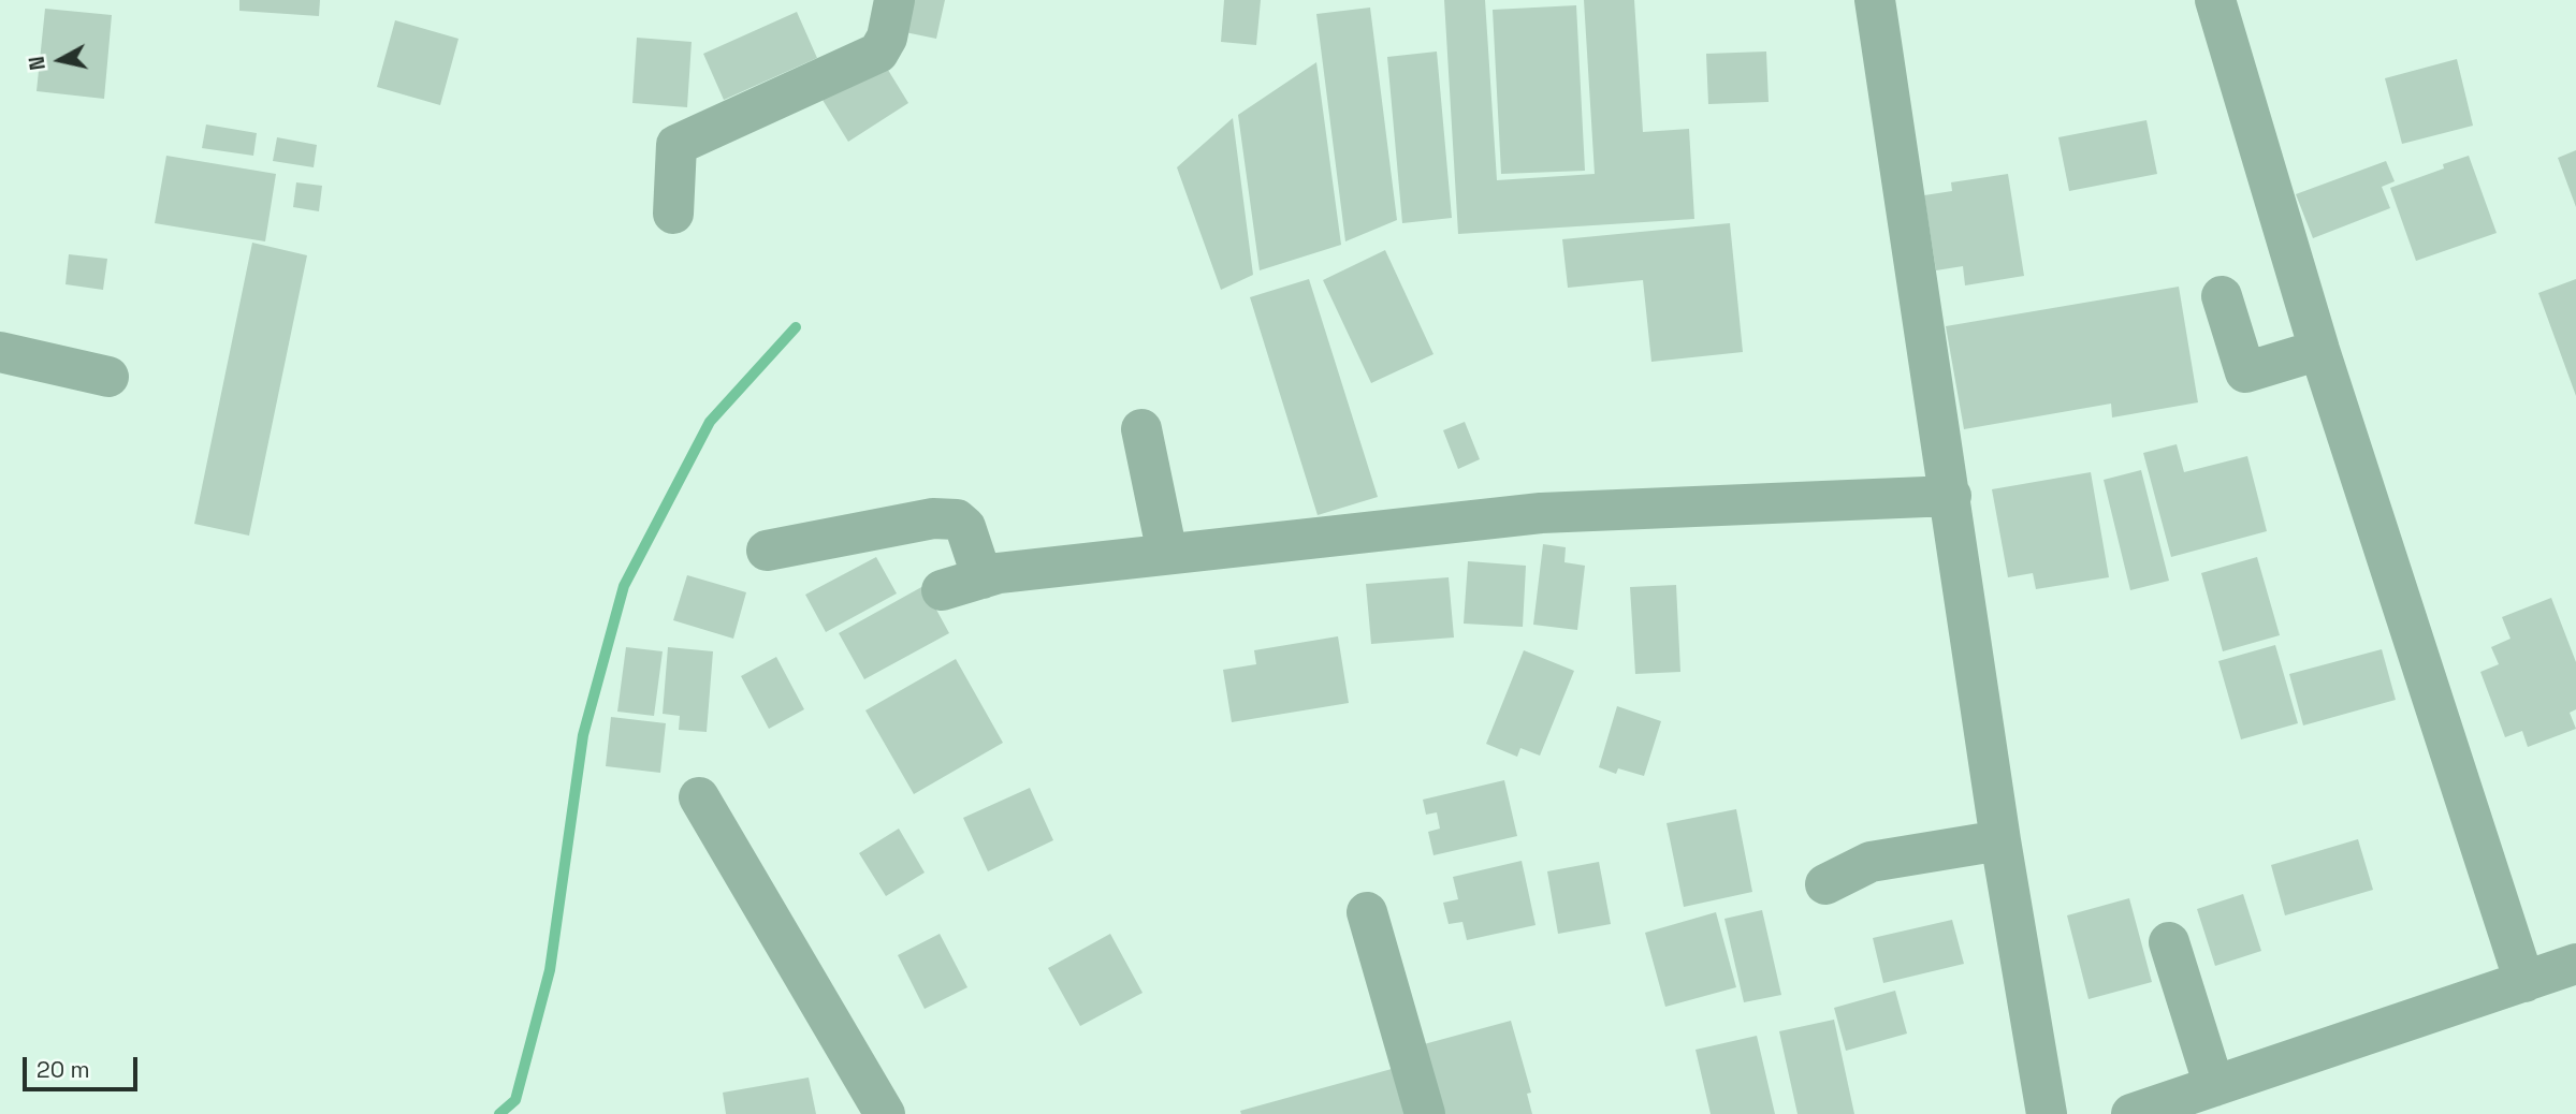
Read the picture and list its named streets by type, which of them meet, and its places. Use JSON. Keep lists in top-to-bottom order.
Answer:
{
  "scale_bar": "20 m",
  "north": "left"
}
